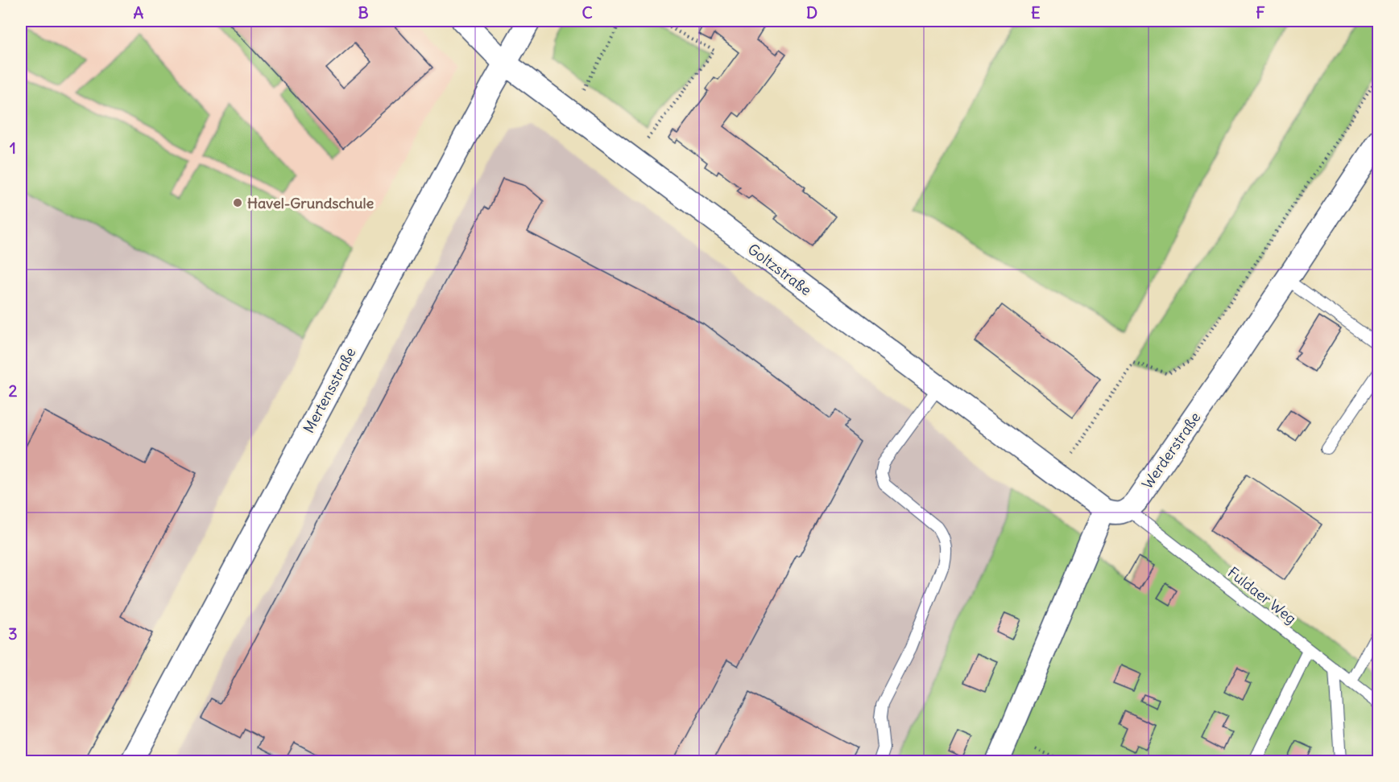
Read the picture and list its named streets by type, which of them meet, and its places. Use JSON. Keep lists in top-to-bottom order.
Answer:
{
  "streets": {
    "street": ["Goltzstraße", "Mertensstraße", "Werderstraße"],
    "lane": ["Fuldaer Weg"]
  },
  "crossings": [
    ["Goltzstraße", "Mertensstraße"],
    ["Werderstraße", "Fuldaer Weg"]
  ],
  "places": ["Havel-Grundschule"],
  "grid": {
    "columns": [
      "A",
      "B",
      "C",
      "D",
      "E",
      "F"
    ],
    "rows": ["1", "2", "3"]
  }
}
